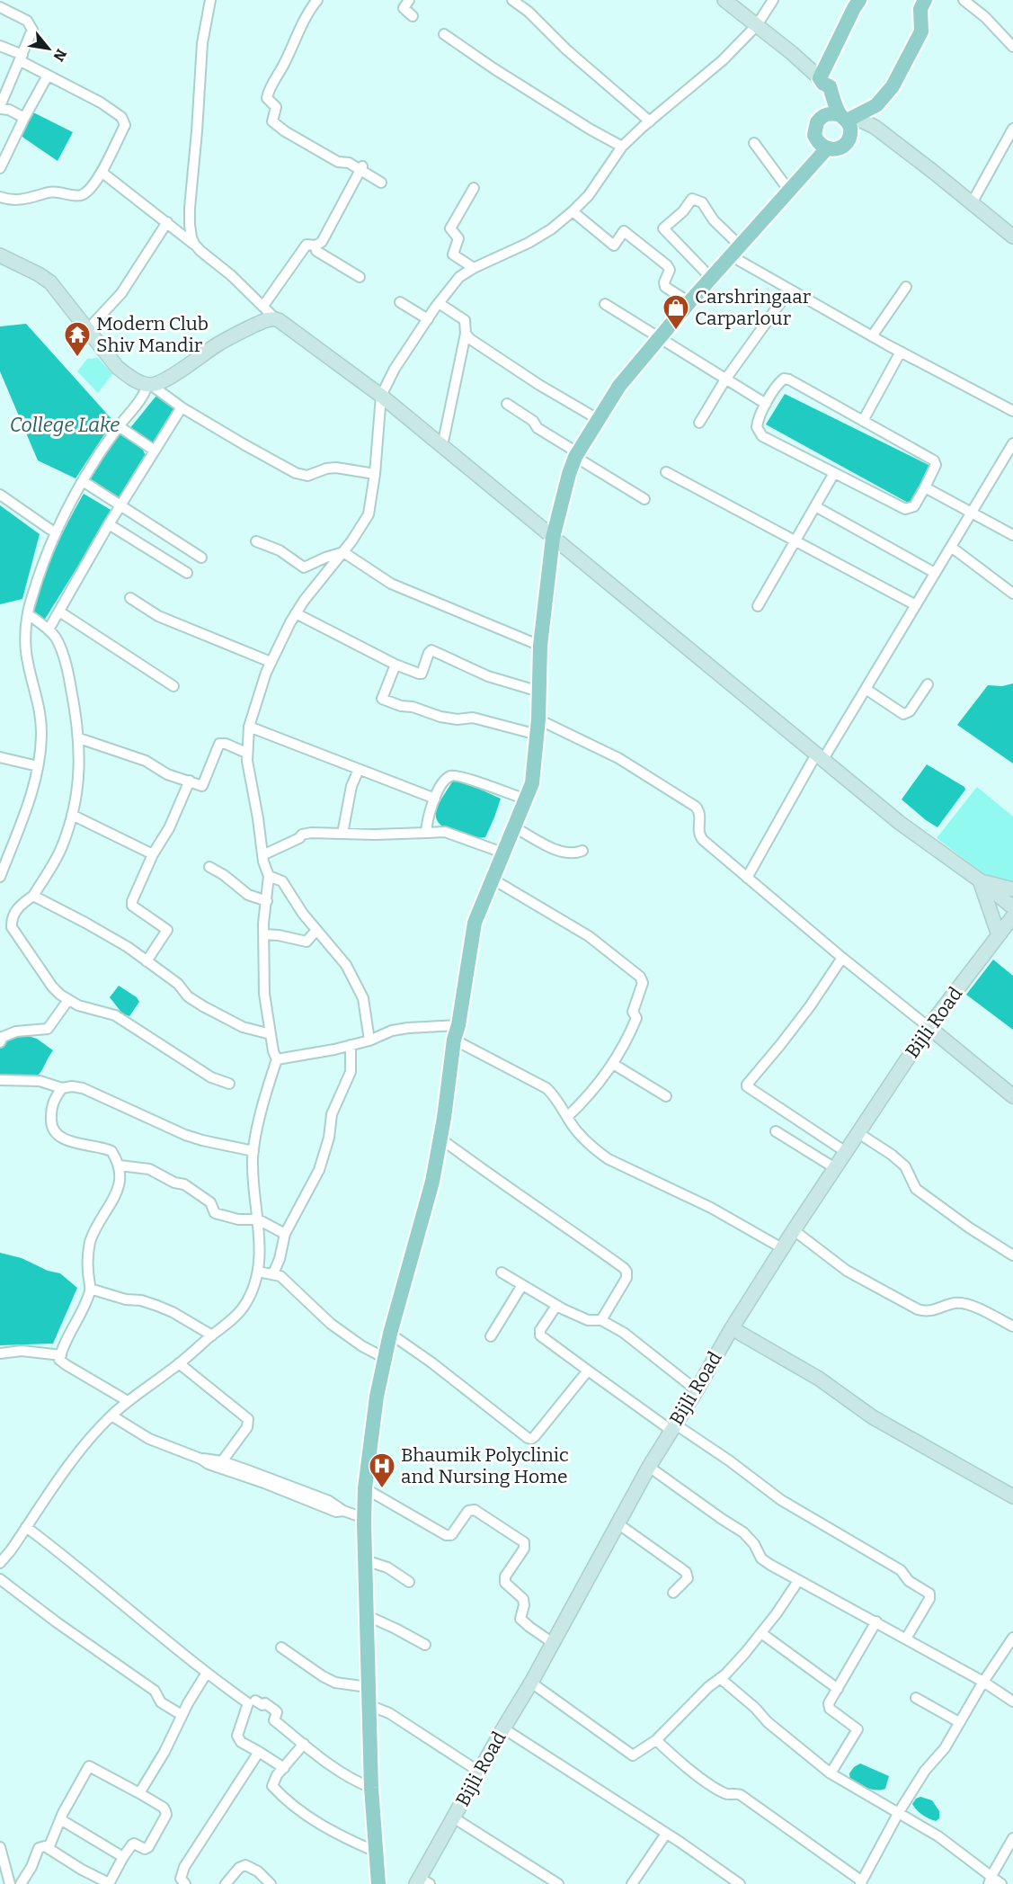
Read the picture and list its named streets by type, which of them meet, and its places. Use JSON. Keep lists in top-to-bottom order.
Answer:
{
  "streets": {
    "street": ["Bijli Road"]
  },
  "water": ["College Lake"],
  "places": {
    "shop": ["Carshringaar Carparlour"],
    "temple": ["Modern Club Shiv Mandir"],
    "hospital": ["Bhaumik Polyclinic and Nursing Home"]
  },
  "north": "bottom right"
}
